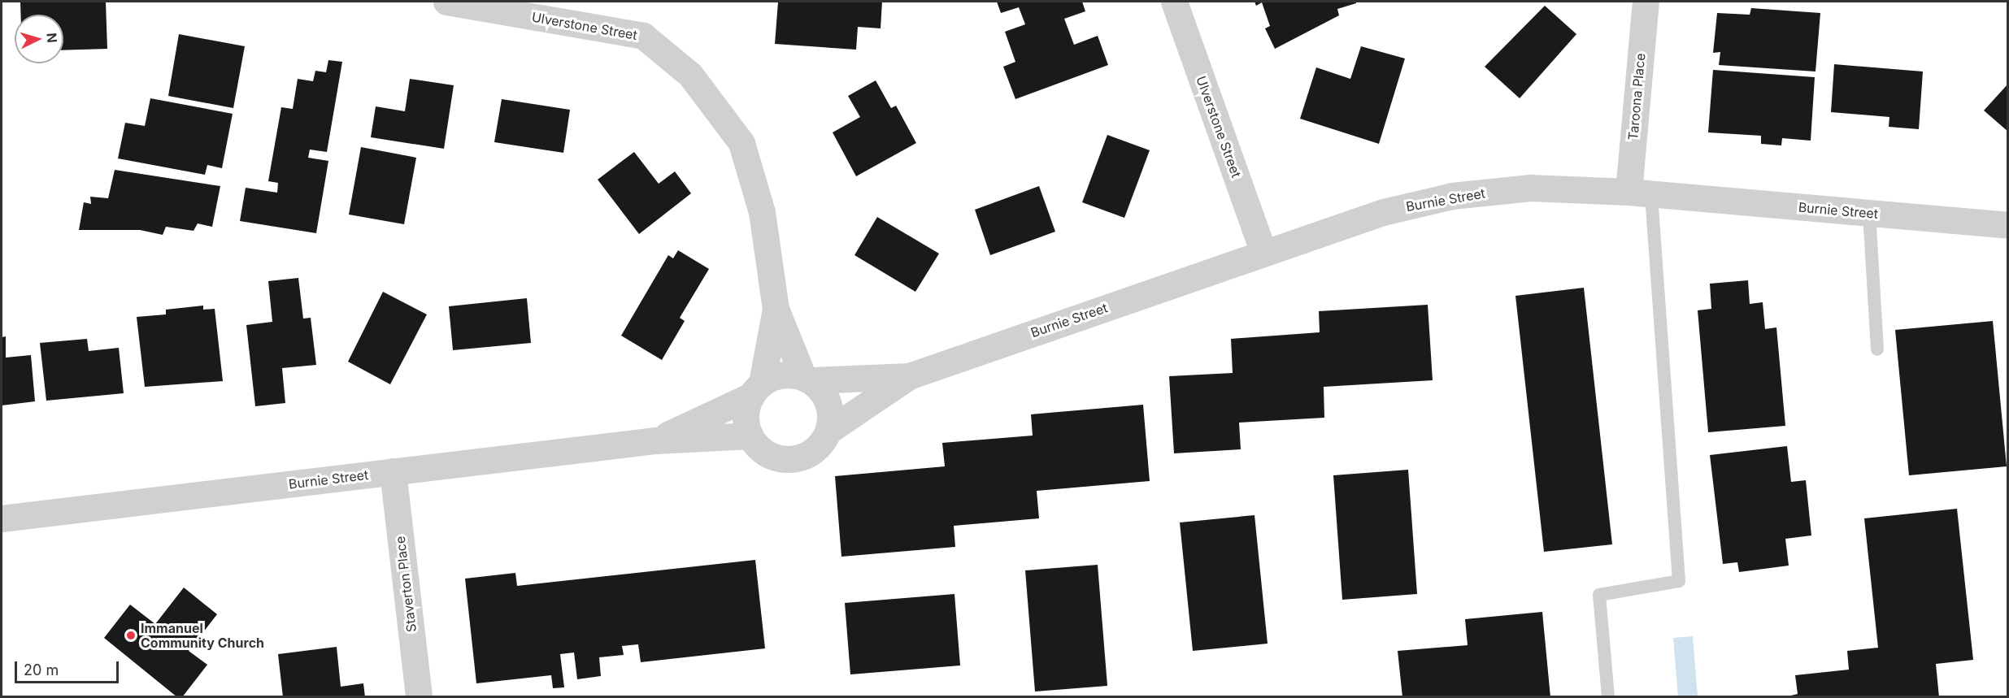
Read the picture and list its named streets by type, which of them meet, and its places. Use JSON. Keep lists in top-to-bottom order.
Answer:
{
  "streets": {
    "street": [
      "Ulverstone Street",
      "Taroona Place",
      "Burnie Street",
      "Staverton Place"
    ]
  },
  "crossings": [
    ["Ulverstone Street", "Burnie Street"],
    ["Taroona Place", "Burnie Street"],
    ["Burnie Street", "Staverton Place"]
  ],
  "places": ["Immanuel Community Church"],
  "scale_bar": "20 m",
  "north": "right"
}
